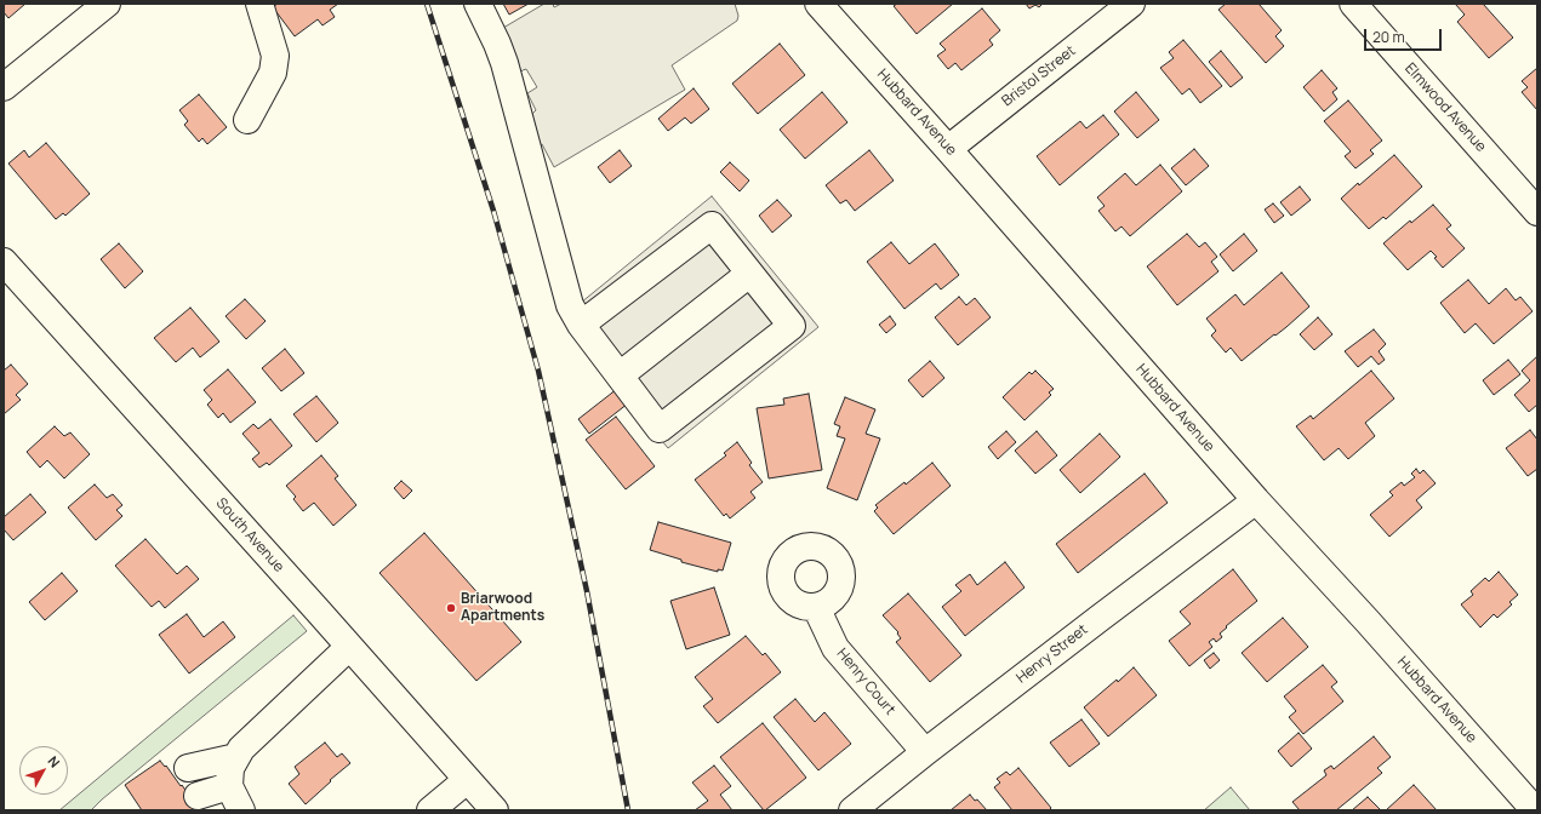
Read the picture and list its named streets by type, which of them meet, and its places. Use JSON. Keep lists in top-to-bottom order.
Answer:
{
  "streets": {
    "street": [
      "Bristol Street",
      "Elmwood Avenue",
      "Hubbard Avenue",
      "South Avenue",
      "Henry Street",
      "Henry Court"
    ]
  },
  "crossings": [
    ["Bristol Street", "Hubbard Avenue"],
    ["Hubbard Avenue", "Henry Street"],
    ["Henry Street", "Henry Court"]
  ],
  "places": ["Briarwood Apartments"],
  "scale_bar": "20 m",
  "north": "top right"
}
